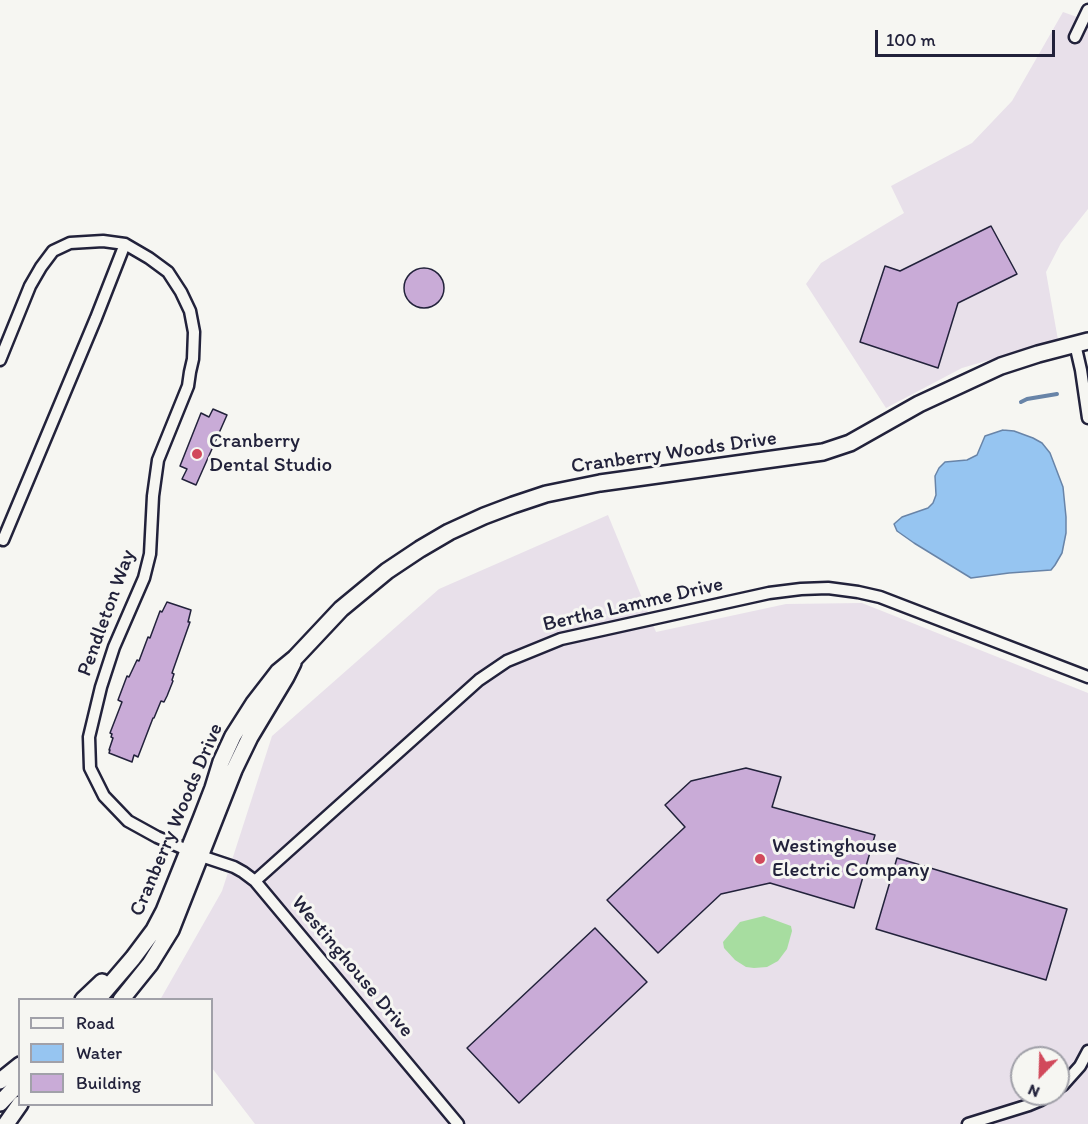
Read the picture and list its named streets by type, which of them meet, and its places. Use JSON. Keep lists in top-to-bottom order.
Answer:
{
  "streets": {
    "street": [
      "Cranberry Woods Drive",
      "Bertha Lamme Drive",
      "Pendleton Way",
      "Westinghouse Drive"
    ]
  },
  "crossings": [
    ["Cranberry Woods Drive", "Pendleton Way"],
    ["Cranberry Woods Drive", "Westinghouse Drive"],
    ["Bertha Lamme Drive", "Westinghouse Drive"],
    ["Pendleton Way", "Westinghouse Drive"]
  ],
  "places": ["Cranberry Dental Studio", "Westinghouse Electric Company"],
  "legend": ["Road", "Water", "Building"],
  "scale_bar": "100 m",
  "north": "bottom left"
}
